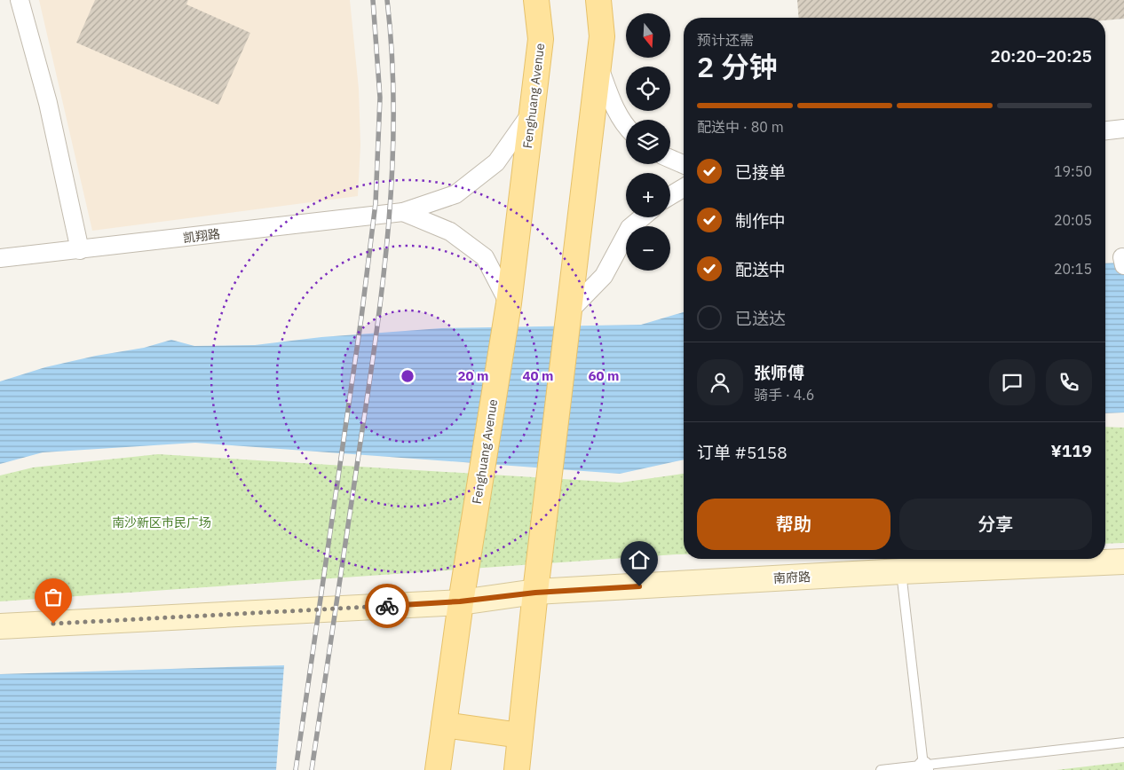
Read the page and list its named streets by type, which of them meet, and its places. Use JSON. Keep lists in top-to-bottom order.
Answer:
{
  "streets": {
    "main road": ["Fenghuang Avenue"],
    "street": ["凯翔路", "南府路"]
  },
  "crossings": [
    ["Fenghuang Avenue", "凯翔路"],
    ["Fenghuang Avenue", "南府路"]
  ],
  "parks": ["南沙新区市民广场"],
  "north": "bottom",
  "page": {
    "map_buttons": ["+", "−"],
    "heading": ["2 分钟", "预计还需", "20:20–20:25"],
    "panel": [
      "张师傅",
      "骑手 · 4.6",
      "订单 #5158",
      "¥119"
    ],
    "bar": "配送中 · 80 m",
    "list": [
      ["已接单", "19:50"],
      ["制作中", "20:05"],
      ["配送中", "20:15"],
      "已送达"
    ],
    "buttons": ["帮助", "分享"]
  },
  "rings": ["20 m", "40 m", "60 m"]
}
